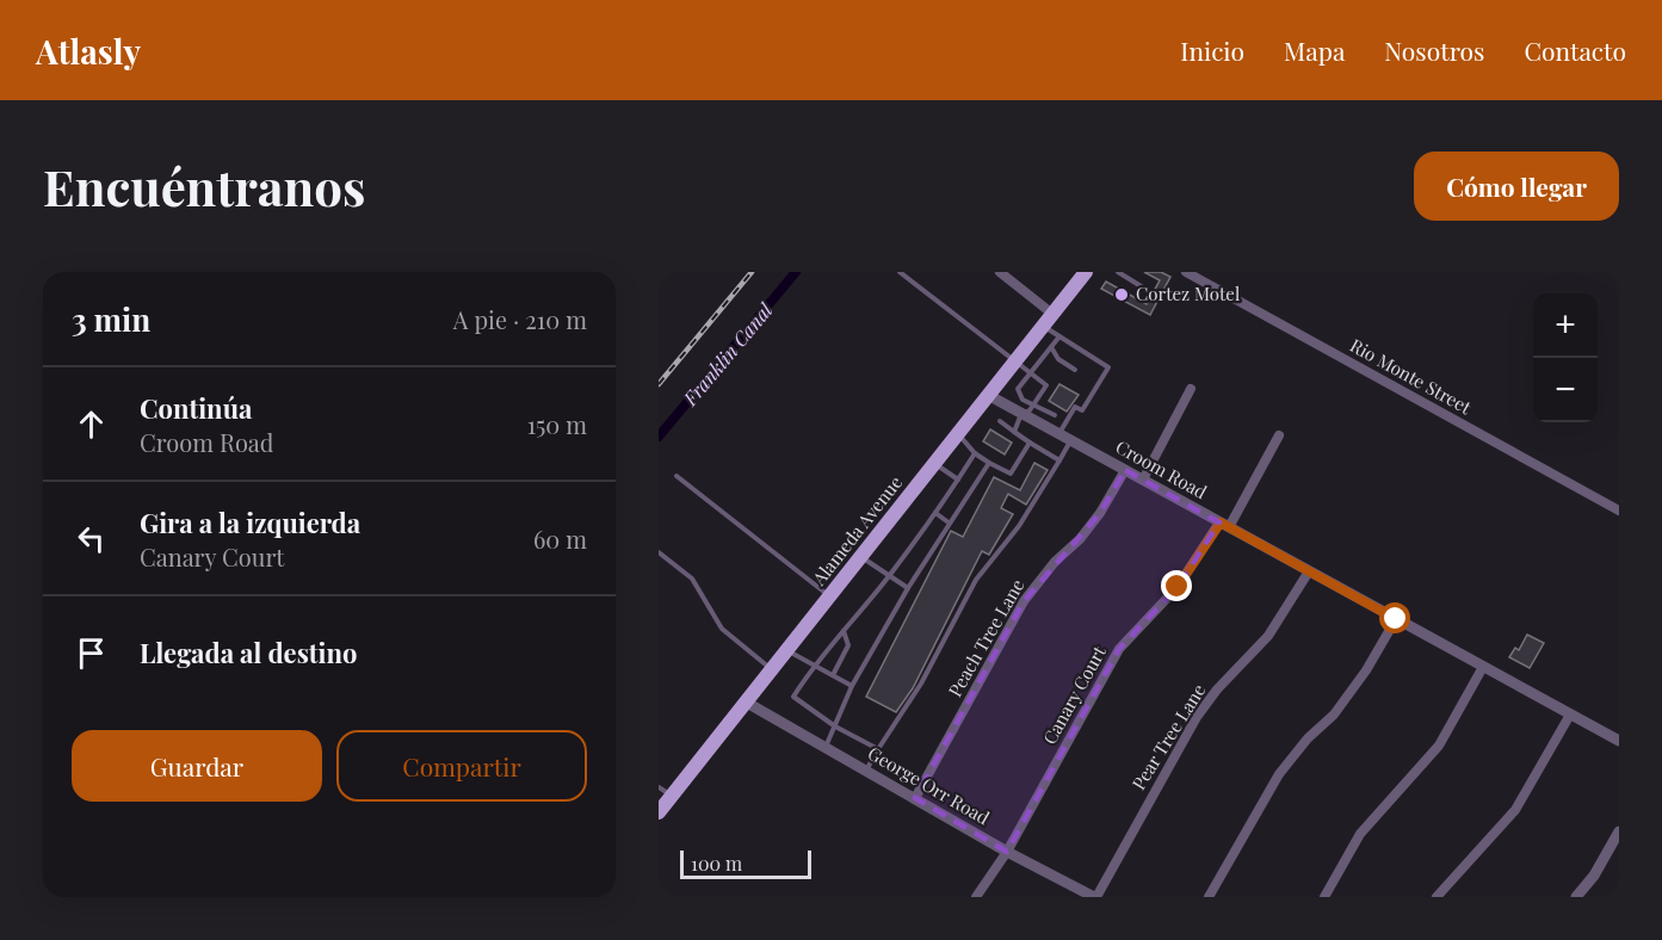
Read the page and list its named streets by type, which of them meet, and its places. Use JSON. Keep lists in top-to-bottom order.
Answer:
{
  "streets": {
    "main road": ["Alameda Avenue"],
    "street": [
      "Rio Monte Street",
      "Croom Road",
      "Peach Tree Lane",
      "Canary Court",
      "Pear Tree Lane",
      "George Orr Road"
    ]
  },
  "crossings": [
    ["Croom Road", "Alameda Avenue"],
    ["Croom Road", "Peach Tree Lane"],
    ["Croom Road", "Canary Court"],
    ["Croom Road", "Pear Tree Lane"],
    ["Alameda Avenue", "George Orr Road"],
    ["Peach Tree Lane", "George Orr Road"],
    ["Canary Court", "George Orr Road"],
    ["Pear Tree Lane", "George Orr Road"]
  ],
  "water": ["Franklin Canal"],
  "places": ["Cortez Motel"],
  "scale_bar": "100 m",
  "page": {
    "header": "Atlasly",
    "nav": [
      "Inicio",
      "Mapa",
      "Nosotros",
      "Contacto"
    ],
    "buttons": [
      "Cómo llegar",
      ["Guardar", "Compartir"]
    ],
    "title": "Encuéntranos",
    "heading": ["3 min", "A pie · 210 m"],
    "map_buttons": ["+", "−"],
    "list": [
      ["Continúa", "Croom Road", "150 m"],
      ["Gira a la izquierda", "Canary Court", "60 m"],
      "Llegada al destino"
    ],
    "scale": "100 m"
  }
}
